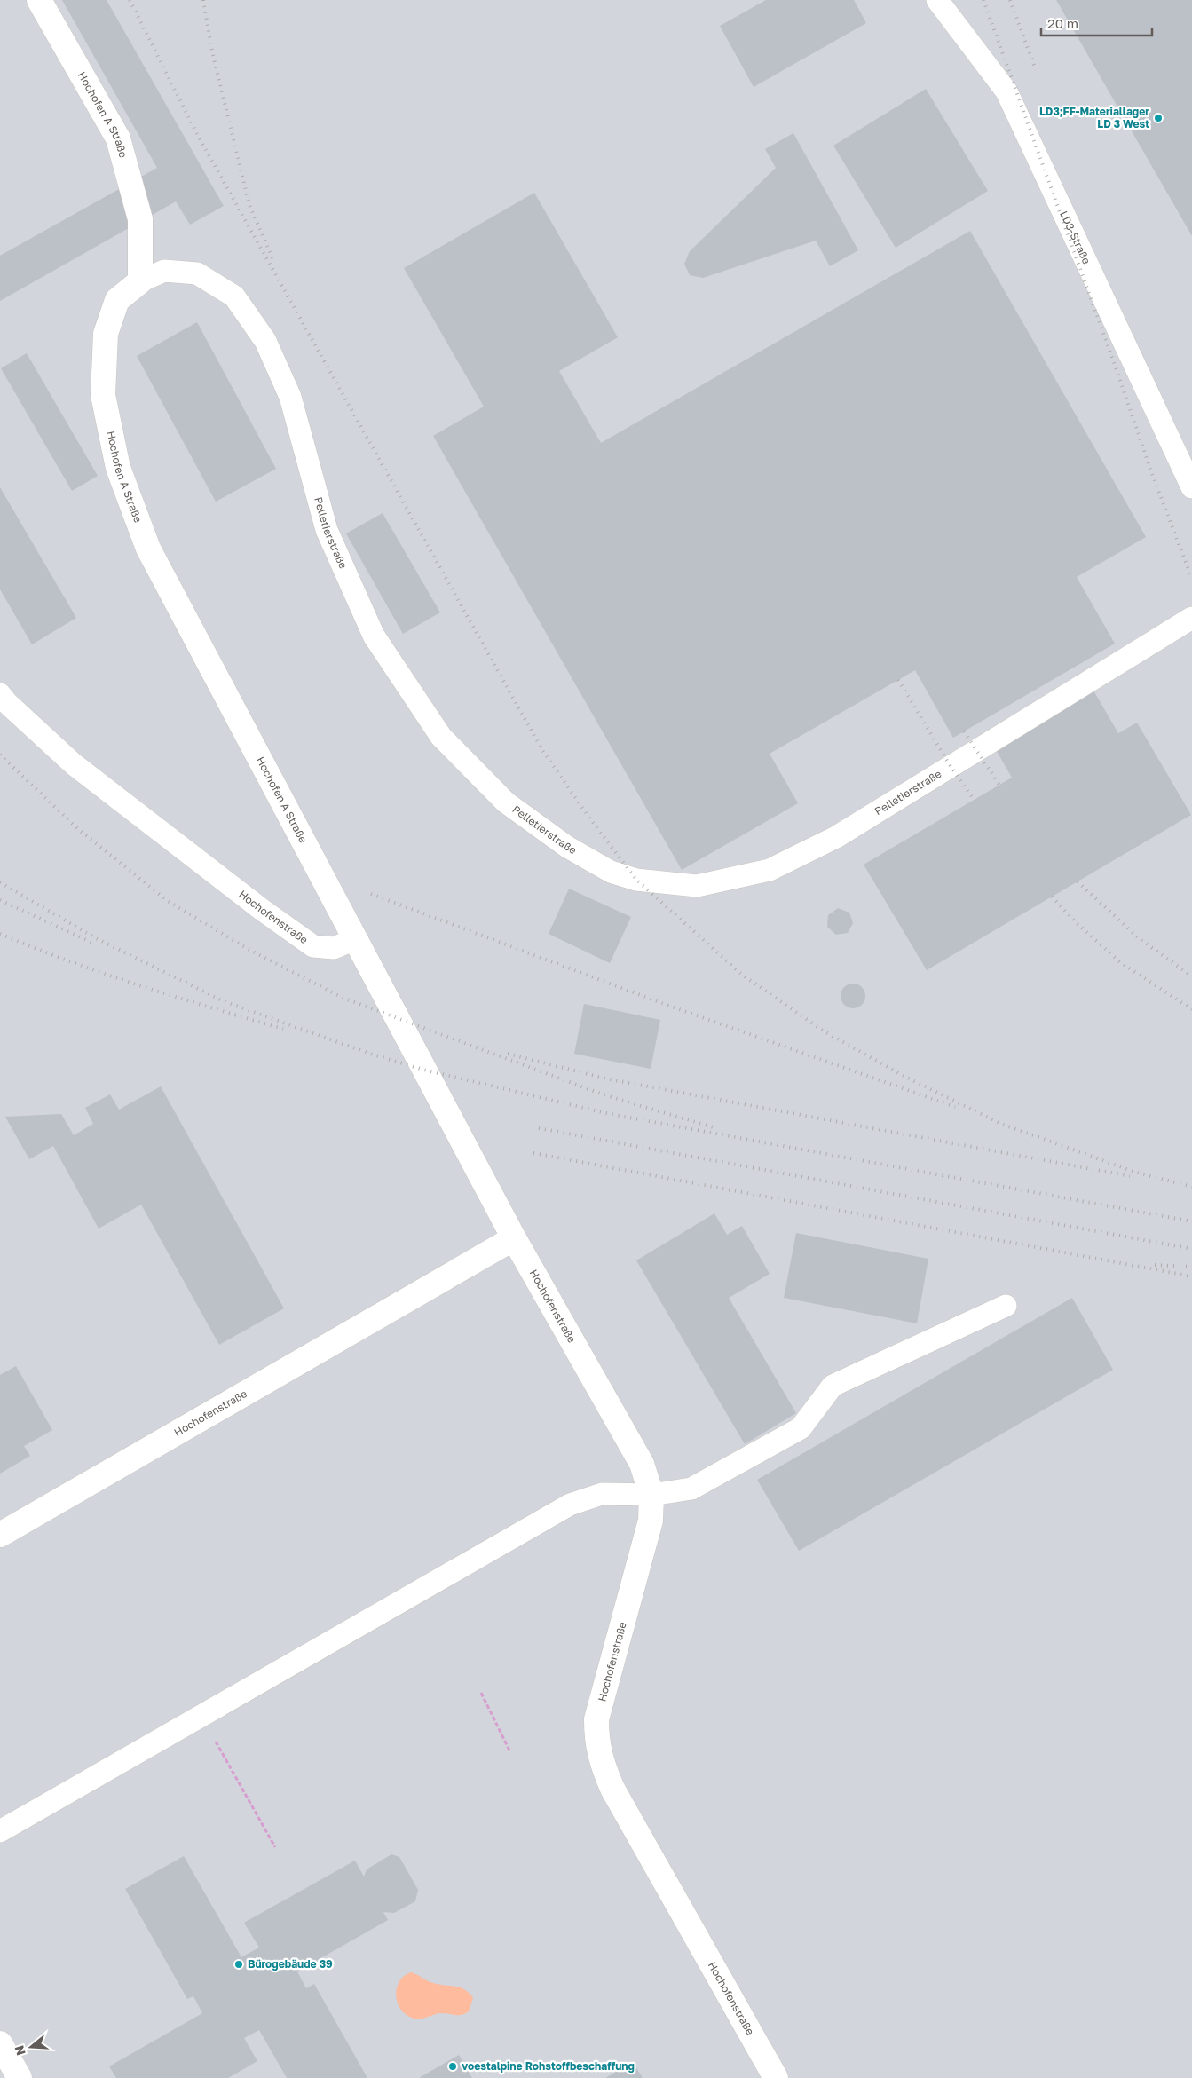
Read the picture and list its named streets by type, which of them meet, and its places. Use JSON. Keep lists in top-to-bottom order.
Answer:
{
  "streets": {
    "street": ["Hochofen A Straße", "Hochofenstraße"],
    "lane": ["LD3-Straße", "Pelletierstraße"]
  },
  "crossings": [
    ["Hochofen A Straße", "Pelletierstraße"],
    ["Hochofen A Straße", "Hochofenstraße"]
  ],
  "places": ["LD3;FF-Materiallager LD 3 West", "Bürogebäude 39", "voestalpine Rohstoffbeschaffung"],
  "scale_bar": "20 m",
  "north": "left"
}
